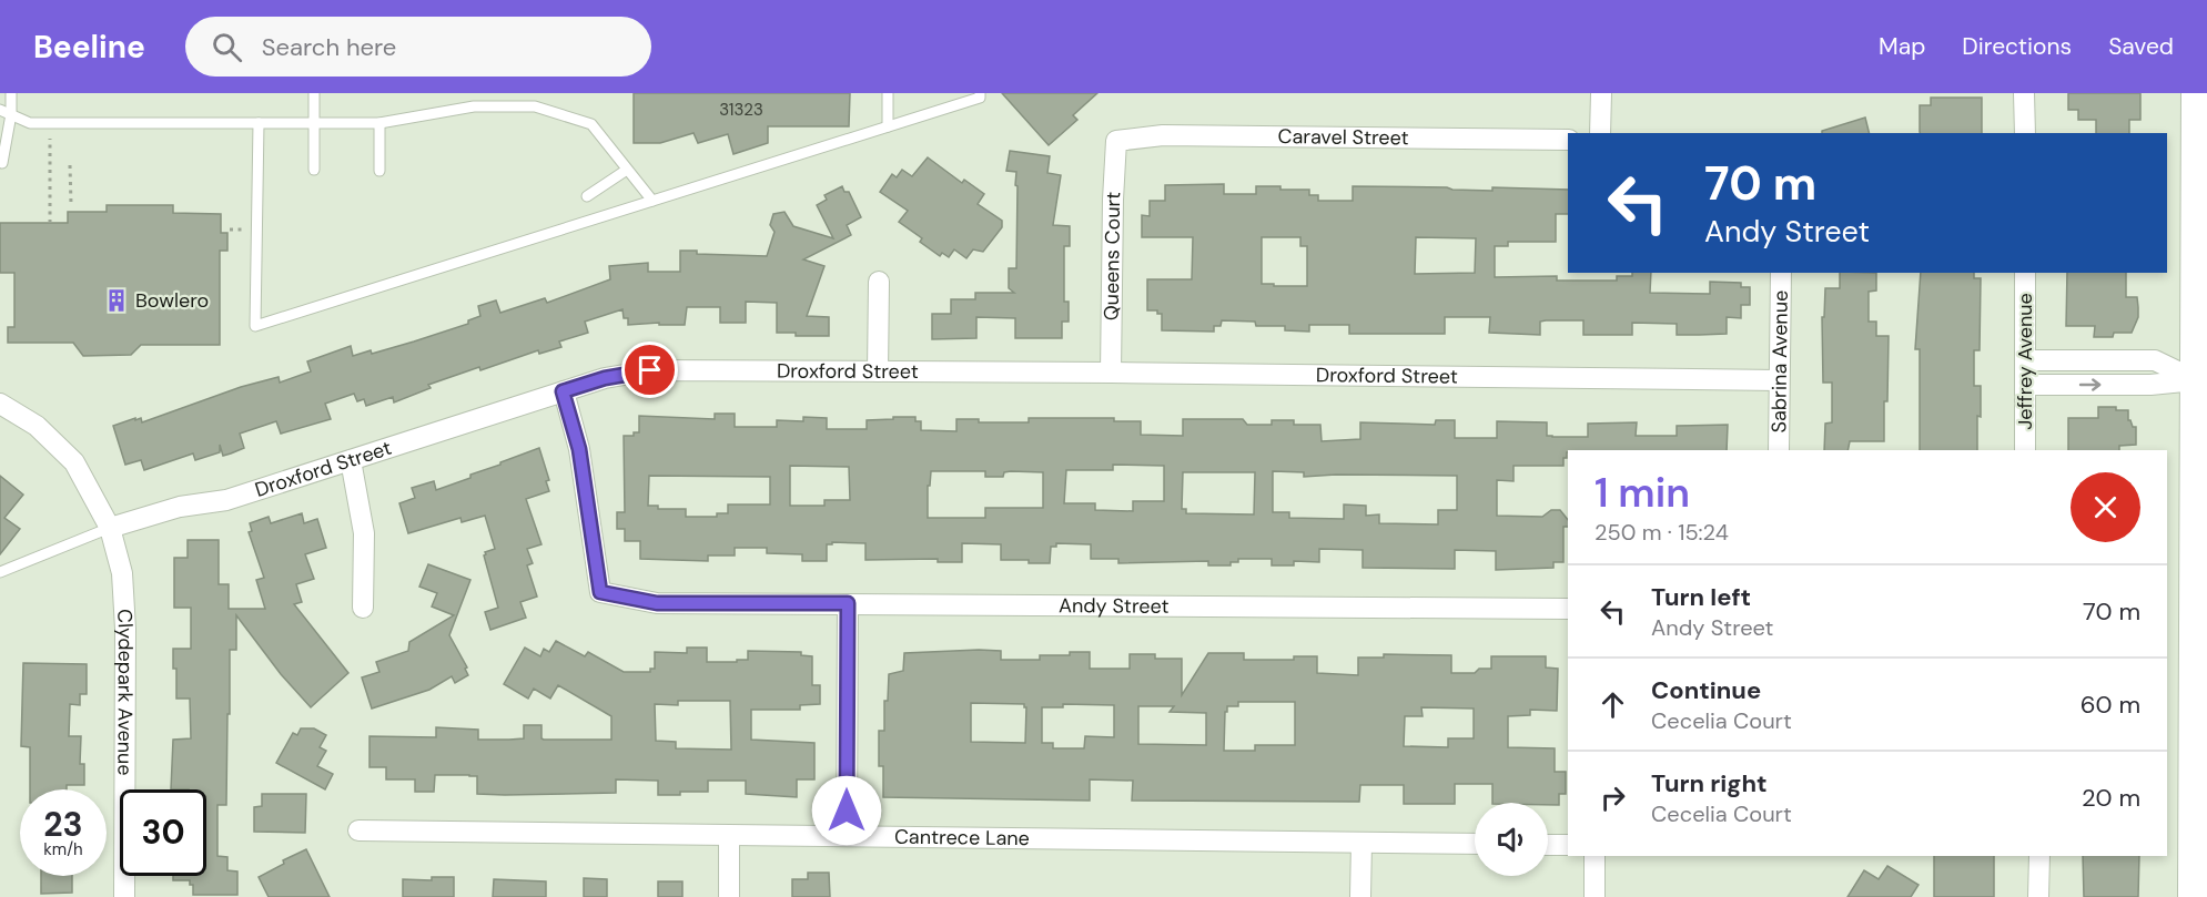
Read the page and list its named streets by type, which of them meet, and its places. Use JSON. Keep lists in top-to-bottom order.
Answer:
{
  "streets": {
    "street": [
      "Caravel Street",
      "Queens Court",
      "Sabrina Avenue",
      "Jeffrey Avenue",
      "Droxford Street",
      "Andy Street",
      "Clydepark Avenue",
      "Cantrece Lane"
    ]
  },
  "crossings": [
    ["Caravel Street", "Queens Court"],
    ["Queens Court", "Droxford Street"],
    ["Sabrina Avenue", "Droxford Street"],
    ["Droxford Street", "Andy Street"],
    ["Droxford Street", "Clydepark Avenue"]
  ],
  "places": {
    "building": ["Bowlero"]
  },
  "house_numbers": ["31323"],
  "page": {
    "header": "Beeline",
    "search": "Search here",
    "nav": ["Map", "Directions", "Saved"],
    "turn": ["70 m", "Andy Street"],
    "heading": ["1 min", "250 m · 15:24"],
    "list": [
      {
        "name": "Turn left",
        "note": "Andy Street",
        "value": "70 m"
      },
      {
        "name": "Continue",
        "note": "Cecelia Court",
        "value": "60 m"
      },
      {
        "name": "Turn right",
        "note": "Cecelia Court",
        "value": "20 m"
      }
    ],
    "speed": "23 km/h",
    "limit": "30"
  }
}
